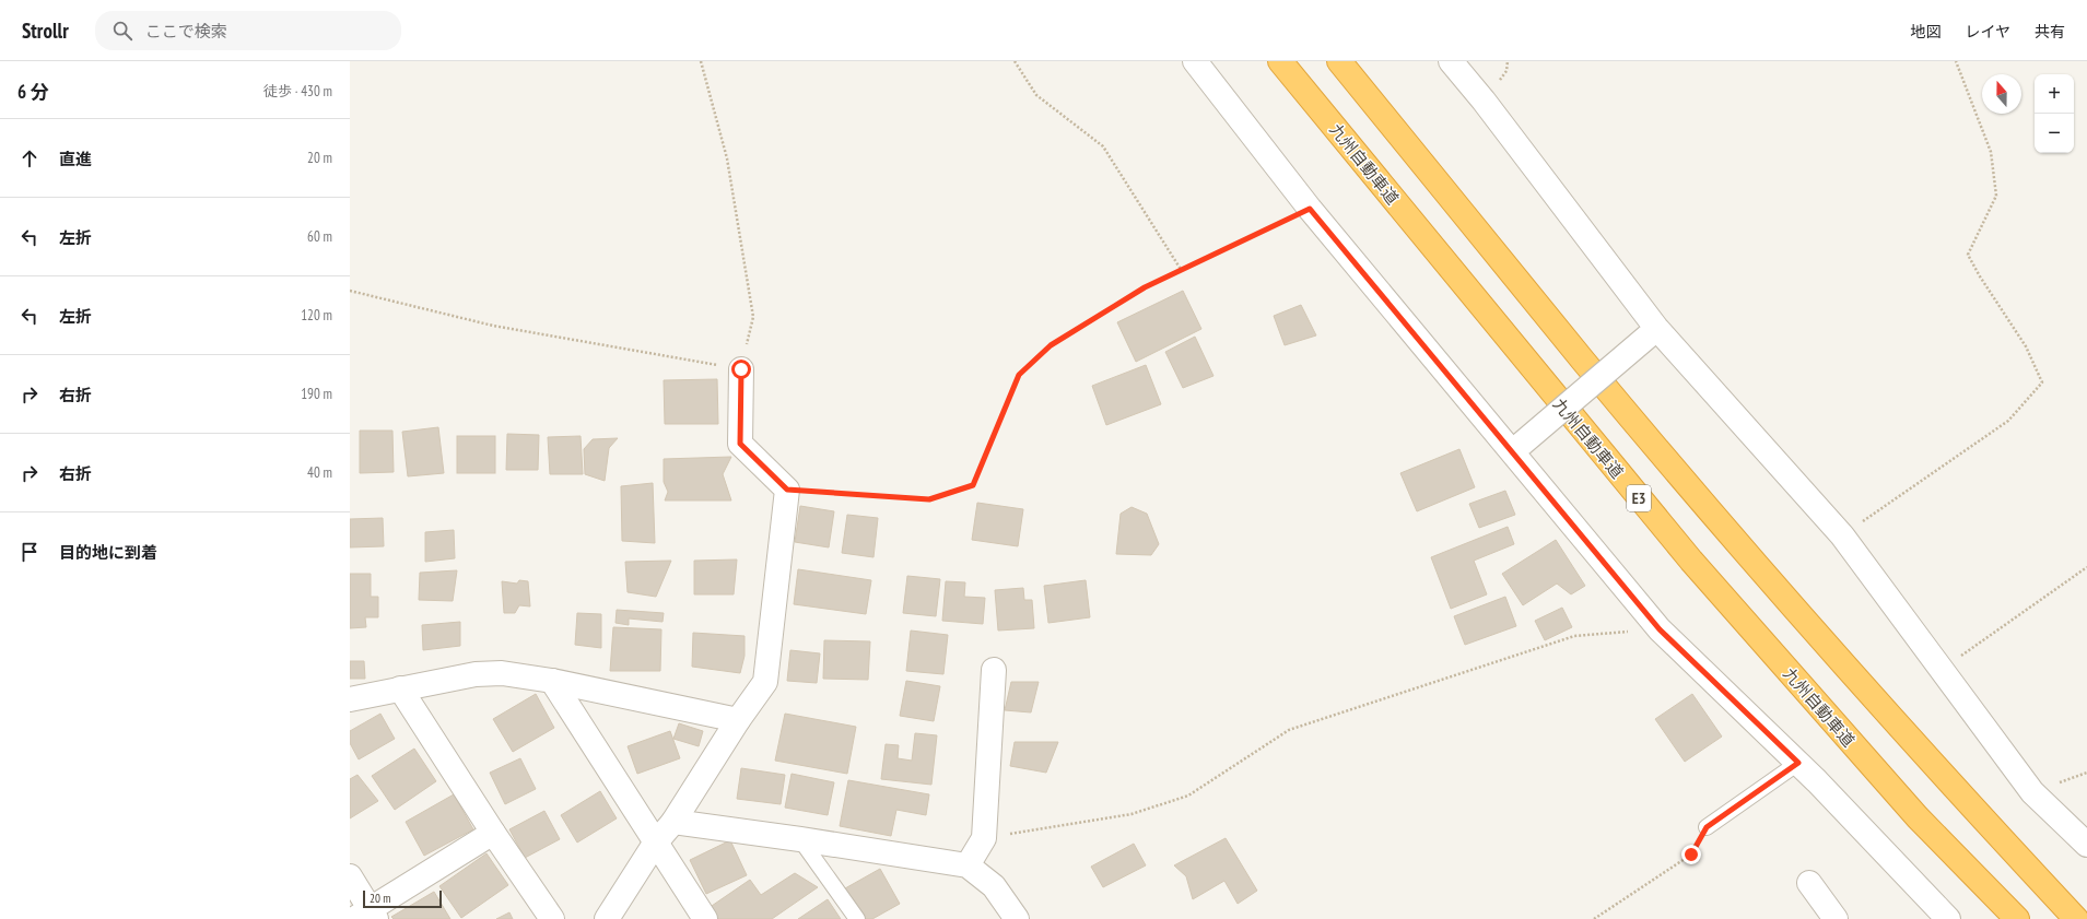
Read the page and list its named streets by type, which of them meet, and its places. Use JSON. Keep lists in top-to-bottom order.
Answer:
{
  "streets": {
    "highway": ["九州自動車道", "E3"]
  },
  "scale_bar": "20 m",
  "north": "top",
  "page": {
    "header": "Strollr",
    "search": "ここで検索",
    "nav": ["地図", "レイヤ", "共有"],
    "heading": ["6 分", "徒歩 · 430 m"],
    "map_buttons": ["+", "−"],
    "list": [
      ["直進", "20 m"],
      ["左折", "60 m"],
      ["左折", "120 m"],
      ["右折", "190 m"],
      ["右折", "40 m"],
      "目的地に到着"
    ],
    "scale": "20 m"
  }
}
